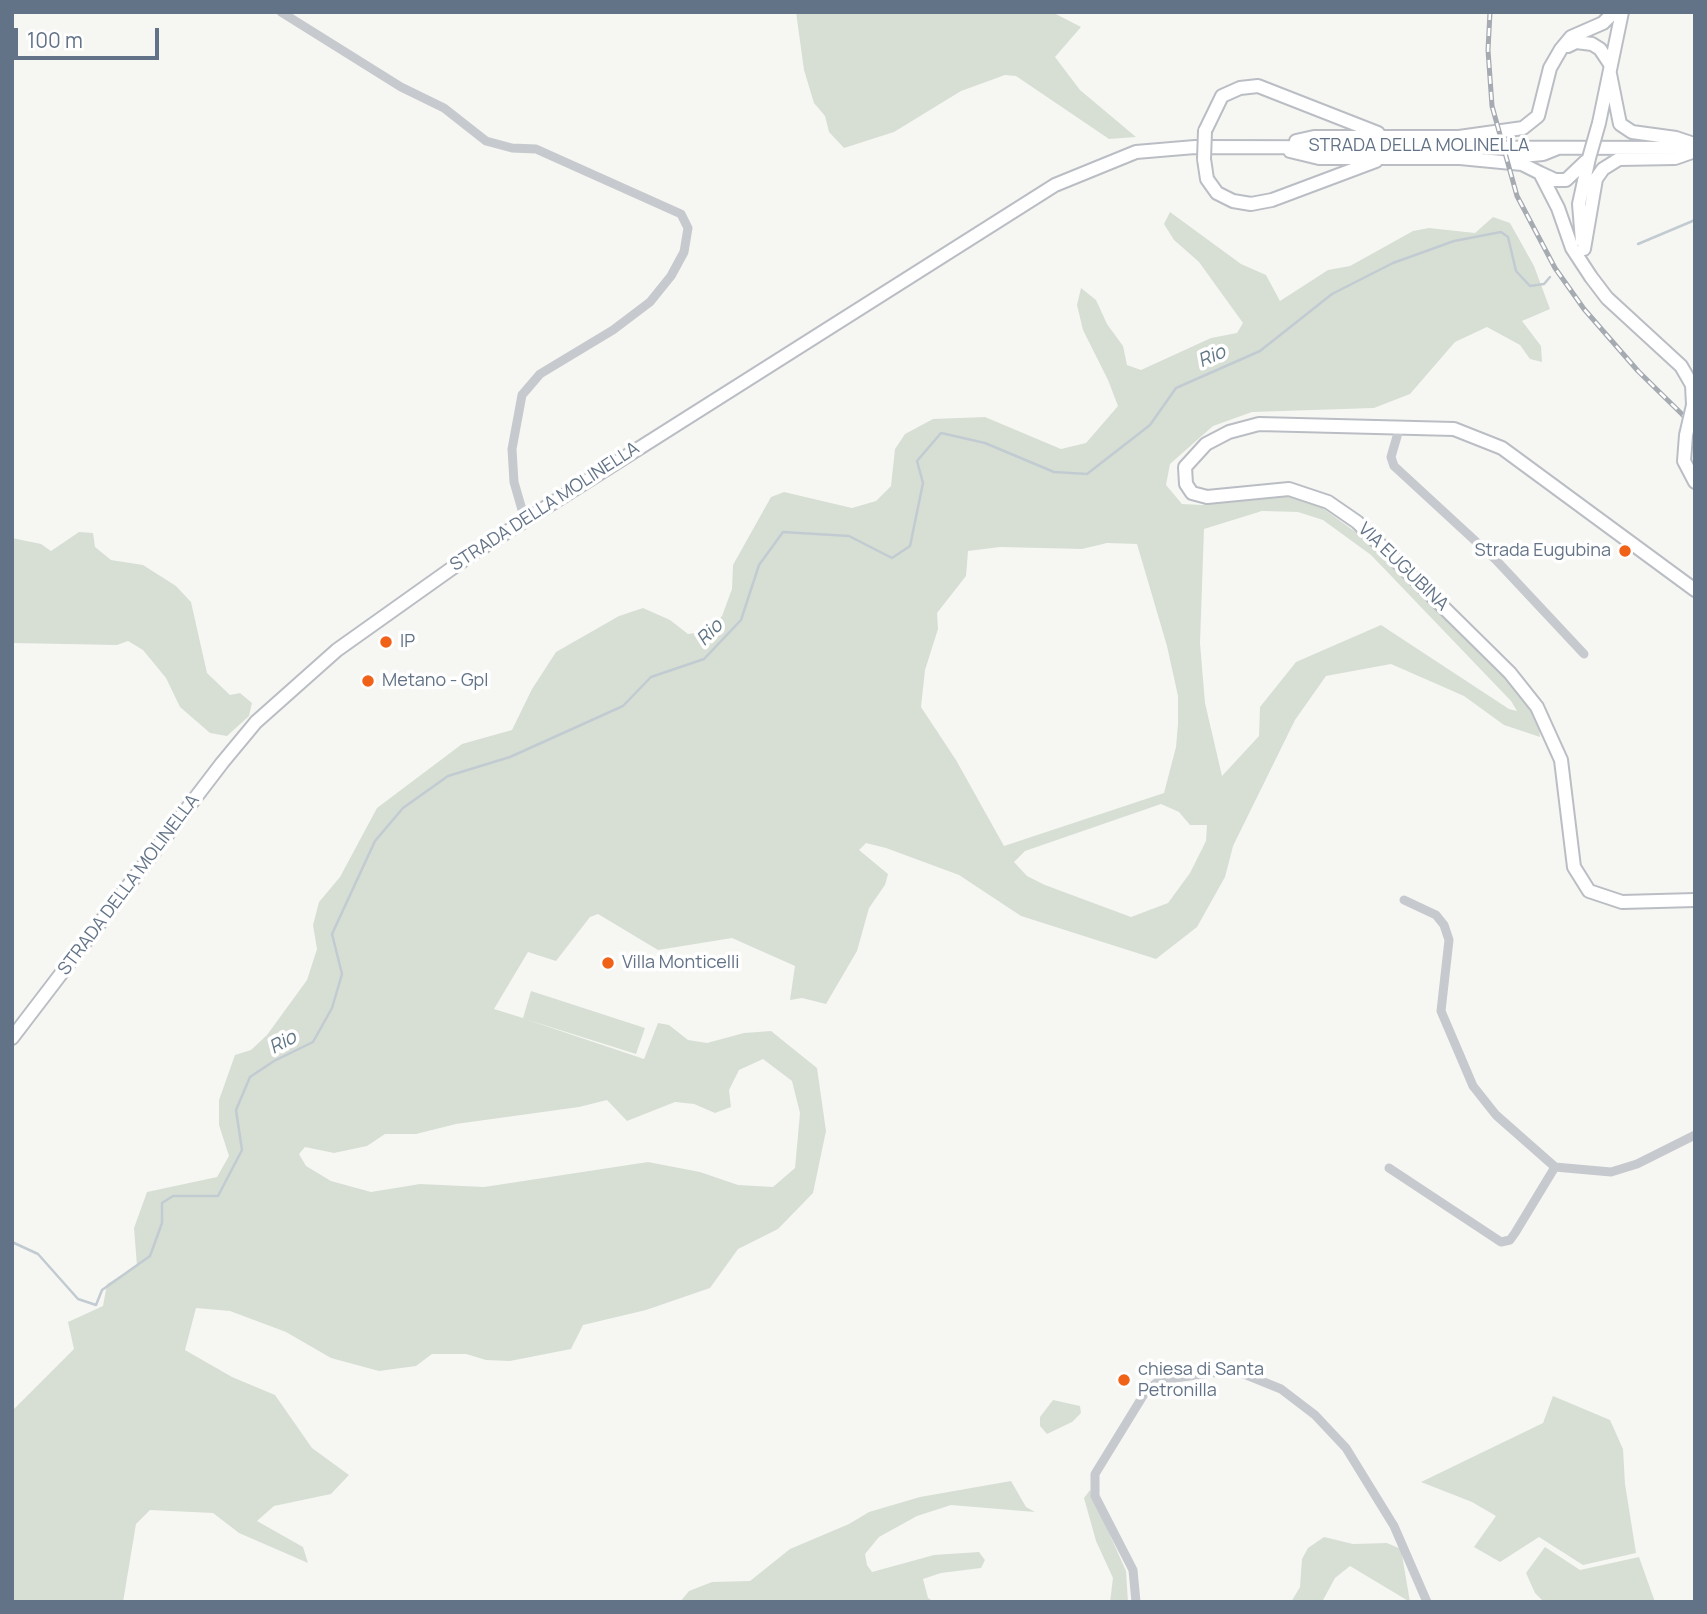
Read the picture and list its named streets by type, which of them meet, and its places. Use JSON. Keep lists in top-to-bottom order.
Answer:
{
  "streets": {
    "street": ["STRADA DELLA MOLINELLA", "VIA EUGUBINA"]
  },
  "water": ["Rio"],
  "places": [
    "Strada Eugubina",
    "IP",
    "Metano - Gpl",
    "Villa Monticelli",
    "chiesa di Santa Petronilla"
  ],
  "scale_bar": "100 m"
}
